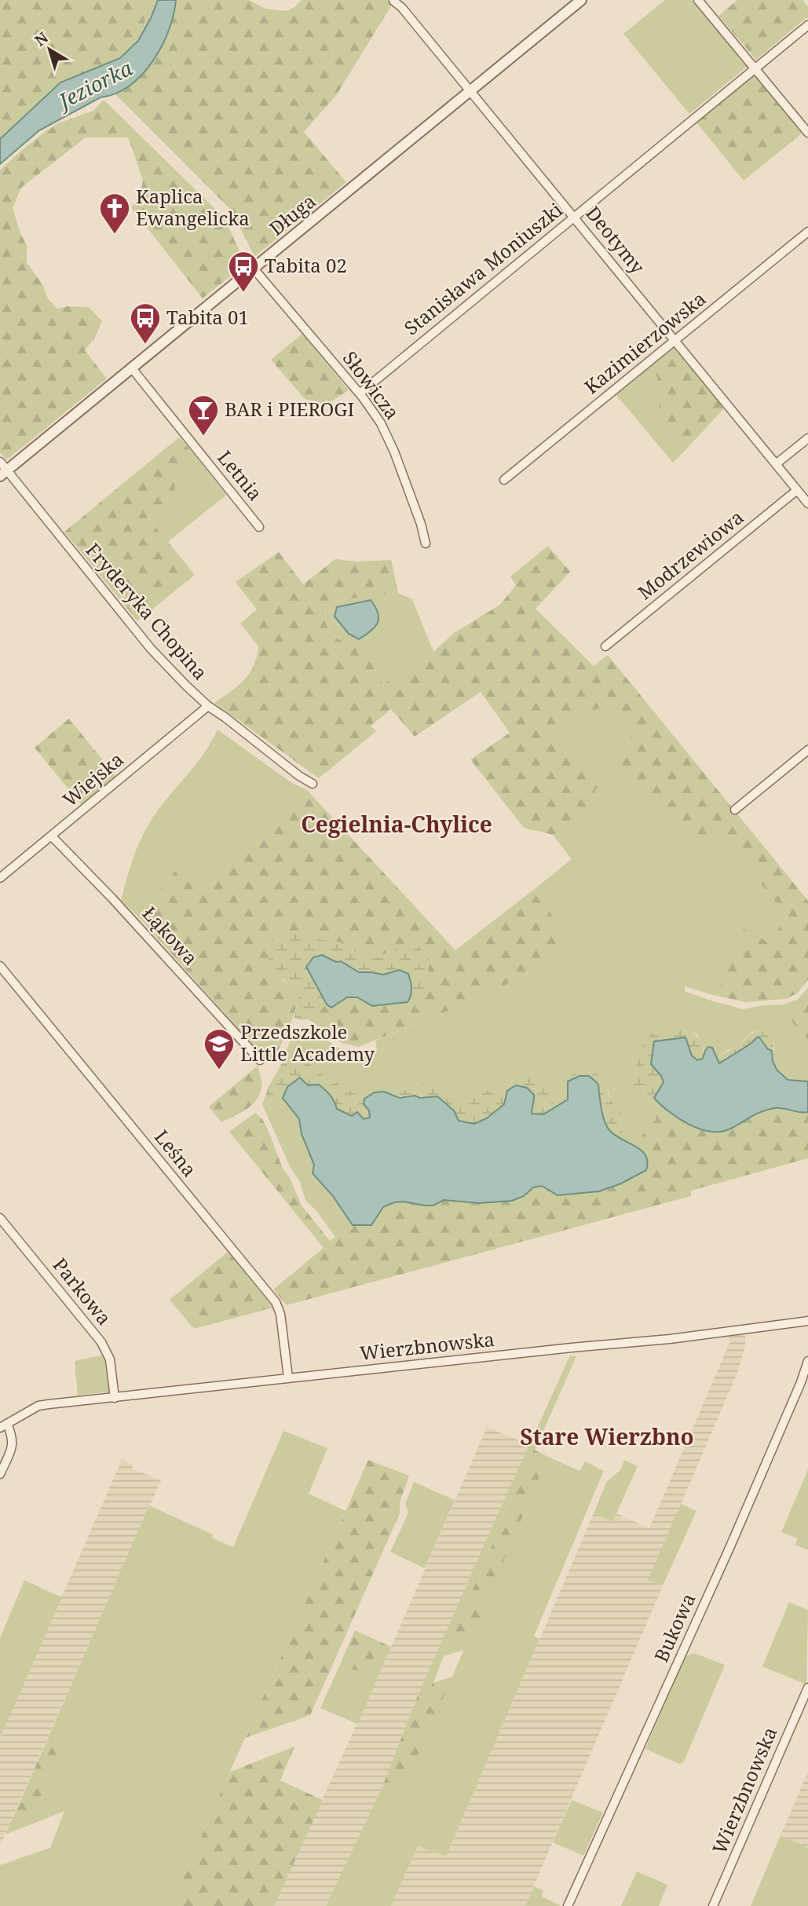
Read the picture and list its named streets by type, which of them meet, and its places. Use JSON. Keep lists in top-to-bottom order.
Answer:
{
  "streets": {
    "street": [
      "Długa",
      "Deotymy",
      "Stanisława Moniuszki",
      "Kazimierzowska",
      "Słowicza",
      "Letnia",
      "Modrzewiowa",
      "Fryderyka Chopina",
      "Wiejska",
      "Łąkowa",
      "Leśna",
      "Parkowa",
      "Wierzbnowska",
      "Bukowa"
    ]
  },
  "crossings": [
    ["Długa", "Deotymy"],
    ["Długa", "Słowicza"],
    ["Długa", "Letnia"],
    ["Długa", "Fryderyka Chopina"],
    ["Deotymy", "Stanisława Moniuszki"],
    ["Deotymy", "Kazimierzowska"],
    ["Deotymy", "Modrzewiowa"],
    ["Stanisława Moniuszki", "Słowicza"],
    ["Fryderyka Chopina", "Wiejska"],
    ["Wiejska", "Łąkowa"],
    ["Leśna", "Wierzbnowska"],
    ["Parkowa", "Wierzbnowska"]
  ],
  "districts": ["Cegielnia-Chylice", "Stare Wierzbno"],
  "water": ["Jeziorka"],
  "places": {
    "church": ["Kaplica Ewangelicka"],
    "bus stop": ["Tabita 02", "Tabita 01"],
    "bar": ["BAR i PIEROGI"],
    "school or university": ["Przedszkole Little Academy"]
  },
  "north": "top left"
}
